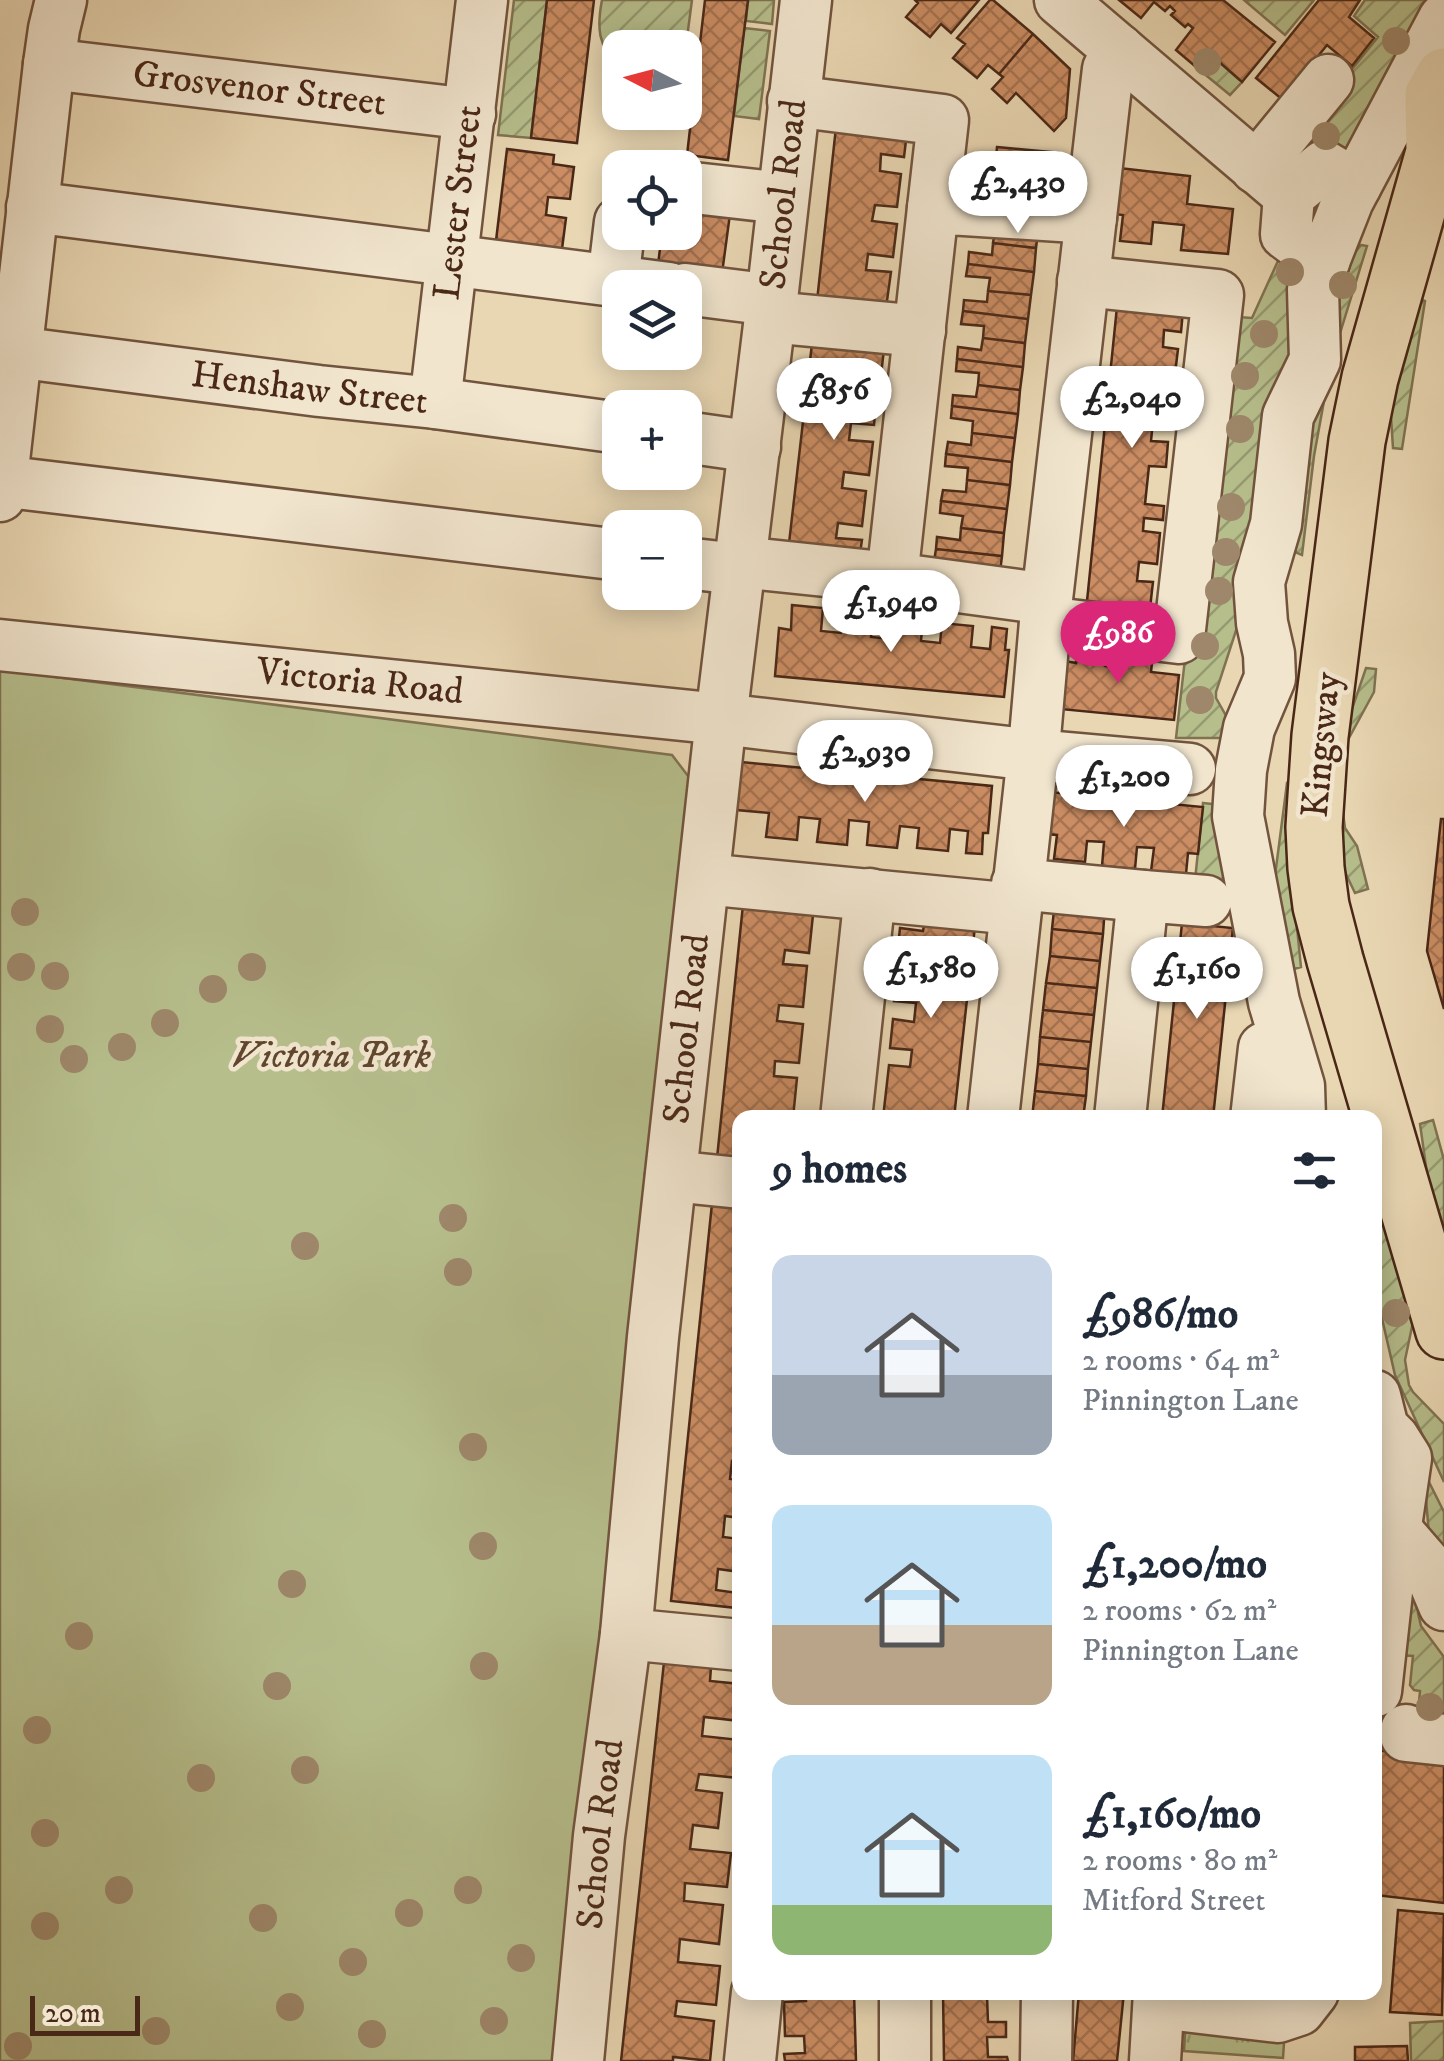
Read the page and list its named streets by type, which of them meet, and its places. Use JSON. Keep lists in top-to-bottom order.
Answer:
{
  "streets": {
    "main road": ["Kingsway"],
    "street": [
      "Grosvenor Street",
      "School Road",
      "Lester Street",
      "Henshaw Street",
      "Victoria Road"
    ]
  },
  "crossings": [
    ["Grosvenor Street", "Lester Street"],
    ["School Road", "Victoria Road"],
    ["Lester Street", "Henshaw Street"],
    ["Victoria Road", "Kingsway"]
  ],
  "parks": ["Victoria Park"],
  "scale_bar": "20 m",
  "north": "left",
  "page": {
    "map_buttons": ["+", "−"],
    "price": [
      "£2,430",
      "£856",
      "£2,040",
      "£1,940",
      "£986",
      "£2,930",
      "£1,200",
      "£1,580",
      "£1,160"
    ],
    "heading": "9 homes",
    "list": [
      {
        "name": "£986/mo",
        "note": "2 rooms · 64 m² · Pinnington Lane"
      },
      {
        "name": "£1,200/mo",
        "note": "2 rooms · 62 m² · Pinnington Lane"
      },
      {
        "name": "£1,160/mo",
        "note": "2 rooms · 80 m² · Mitford Street"
      }
    ],
    "scale": "20 m"
  }
}
